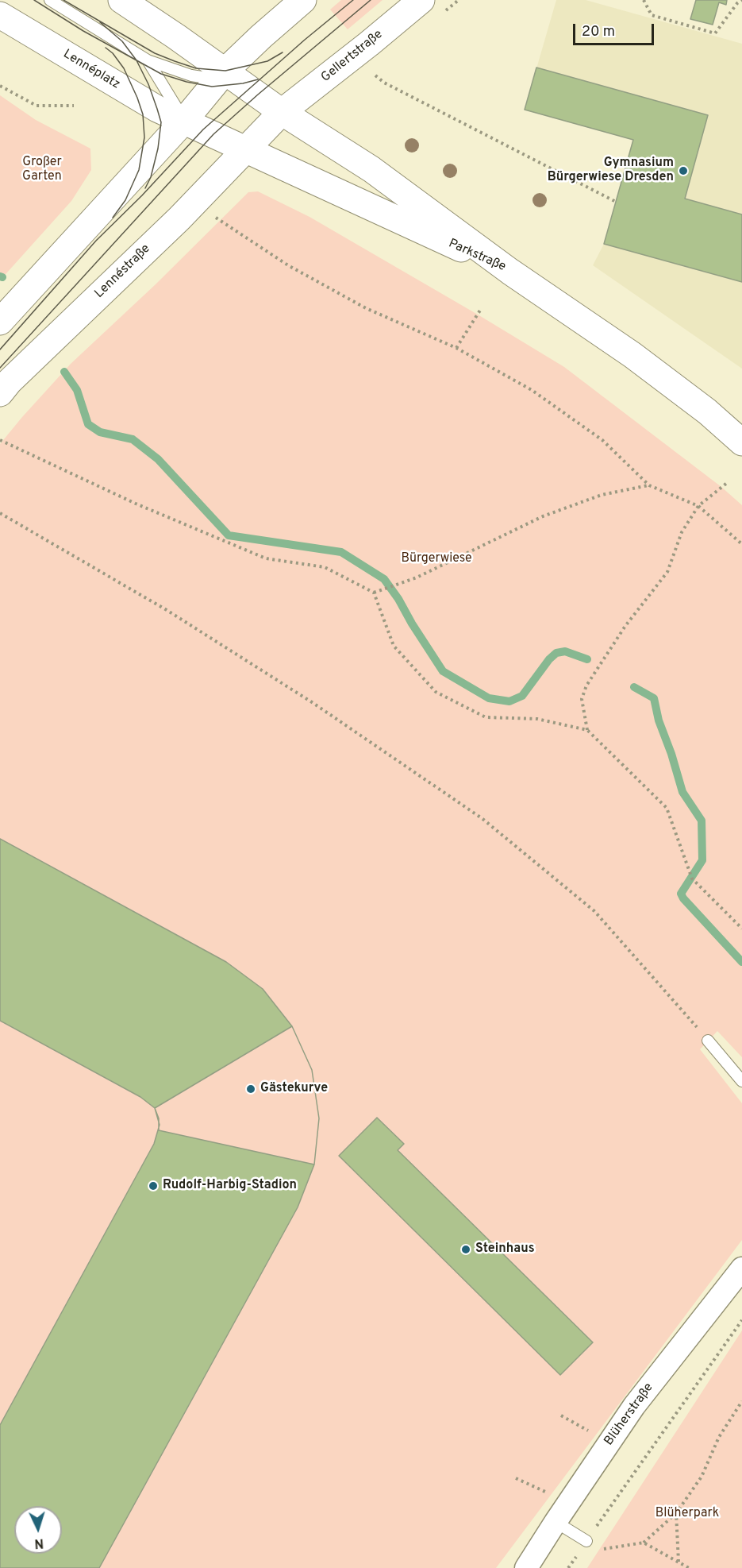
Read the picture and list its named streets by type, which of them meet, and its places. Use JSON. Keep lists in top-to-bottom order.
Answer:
{
  "streets": {
    "main road": [
      "Gellertstraße",
      "Lennéplatz",
      "Parkstraße",
      "Lennéstraße"
    ],
    "street": ["Blüherstraße"]
  },
  "crossings": [
    ["Gellertstraße", "Parkstraße"],
    ["Lennéplatz", "Parkstraße"],
    ["Lennéplatz", "Lennéstraße"],
    ["Parkstraße", "Lennéstraße"]
  ],
  "parks": ["Großer Garten", "Bürgerwiese", "Blüherpark"],
  "places": [
    "Gymnasium Bürgerwiese Dresden",
    "Gästekurve",
    "Rudolf-Harbig-Stadion",
    "Steinhaus"
  ],
  "scale_bar": "20 m",
  "north": "bottom"
}
